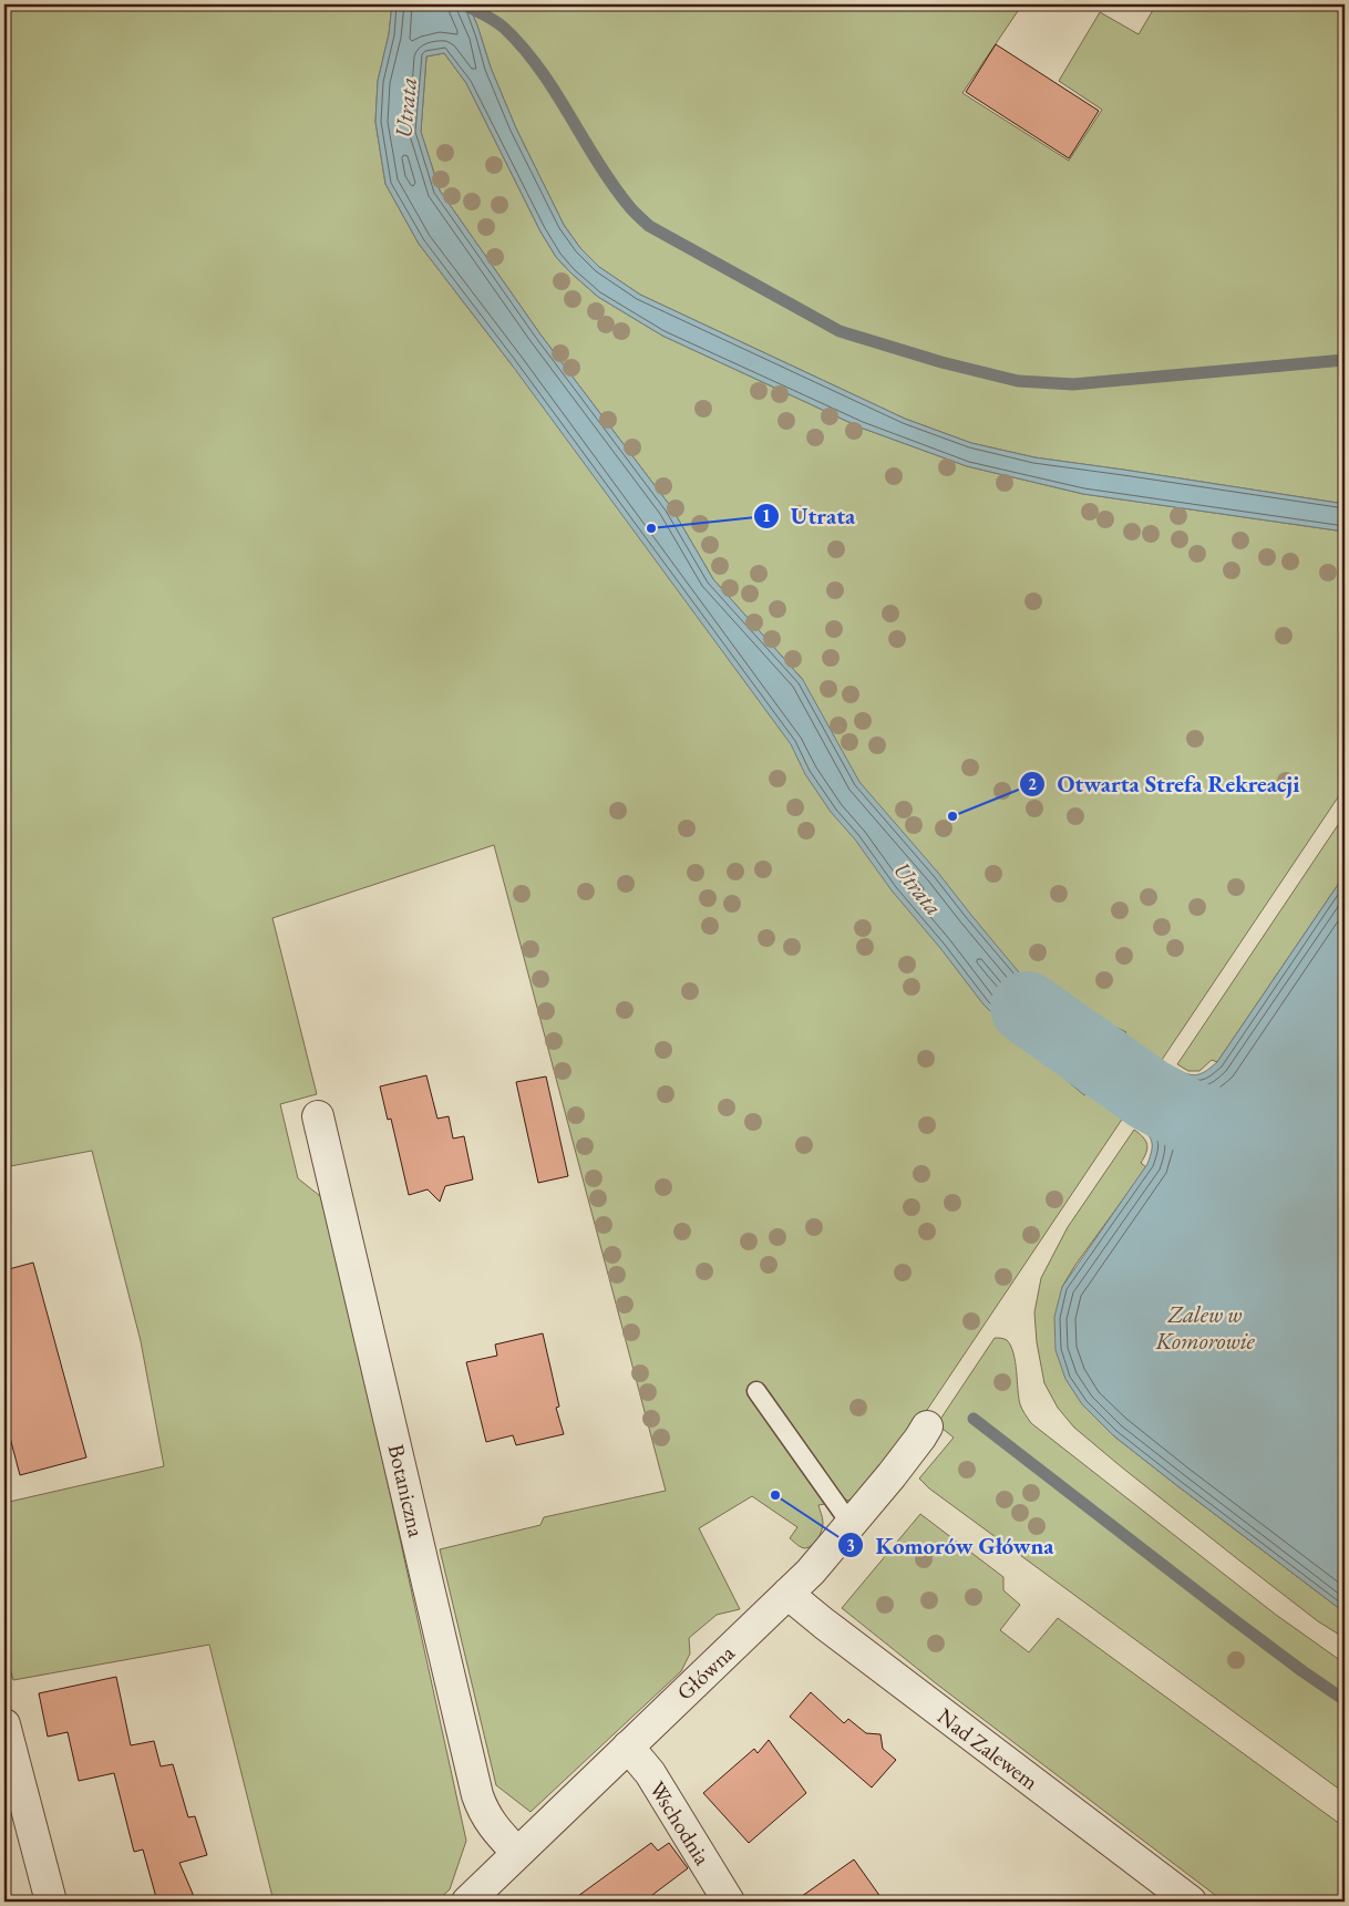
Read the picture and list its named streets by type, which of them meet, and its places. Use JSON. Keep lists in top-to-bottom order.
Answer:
{
  "streets": {
    "street": [
      "Botaniczna",
      "Główna",
      "Nad Zalewem",
      "Wschodnia"
    ]
  },
  "crossings": [
    ["Botaniczna", "Główna"],
    ["Główna", "Nad Zalewem"],
    ["Główna", "Wschodnia"]
  ],
  "water": ["Utrata", "Zalew w Komorowie"],
  "places": ["Utrata", "Otwarta Strefa Rekreacji", "Komorów Główna"]
}
